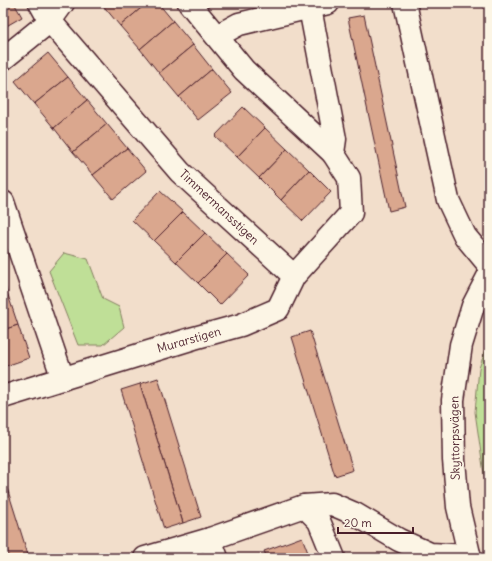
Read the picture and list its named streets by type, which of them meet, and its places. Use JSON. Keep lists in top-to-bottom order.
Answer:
{
  "streets": {
    "street": ["Timmermansstigen", "Murarstigen", "Skyttorpsvägen"]
  },
  "crossings": [
    ["Timmermansstigen", "Murarstigen"]
  ],
  "scale_bar": "20 m"
}
